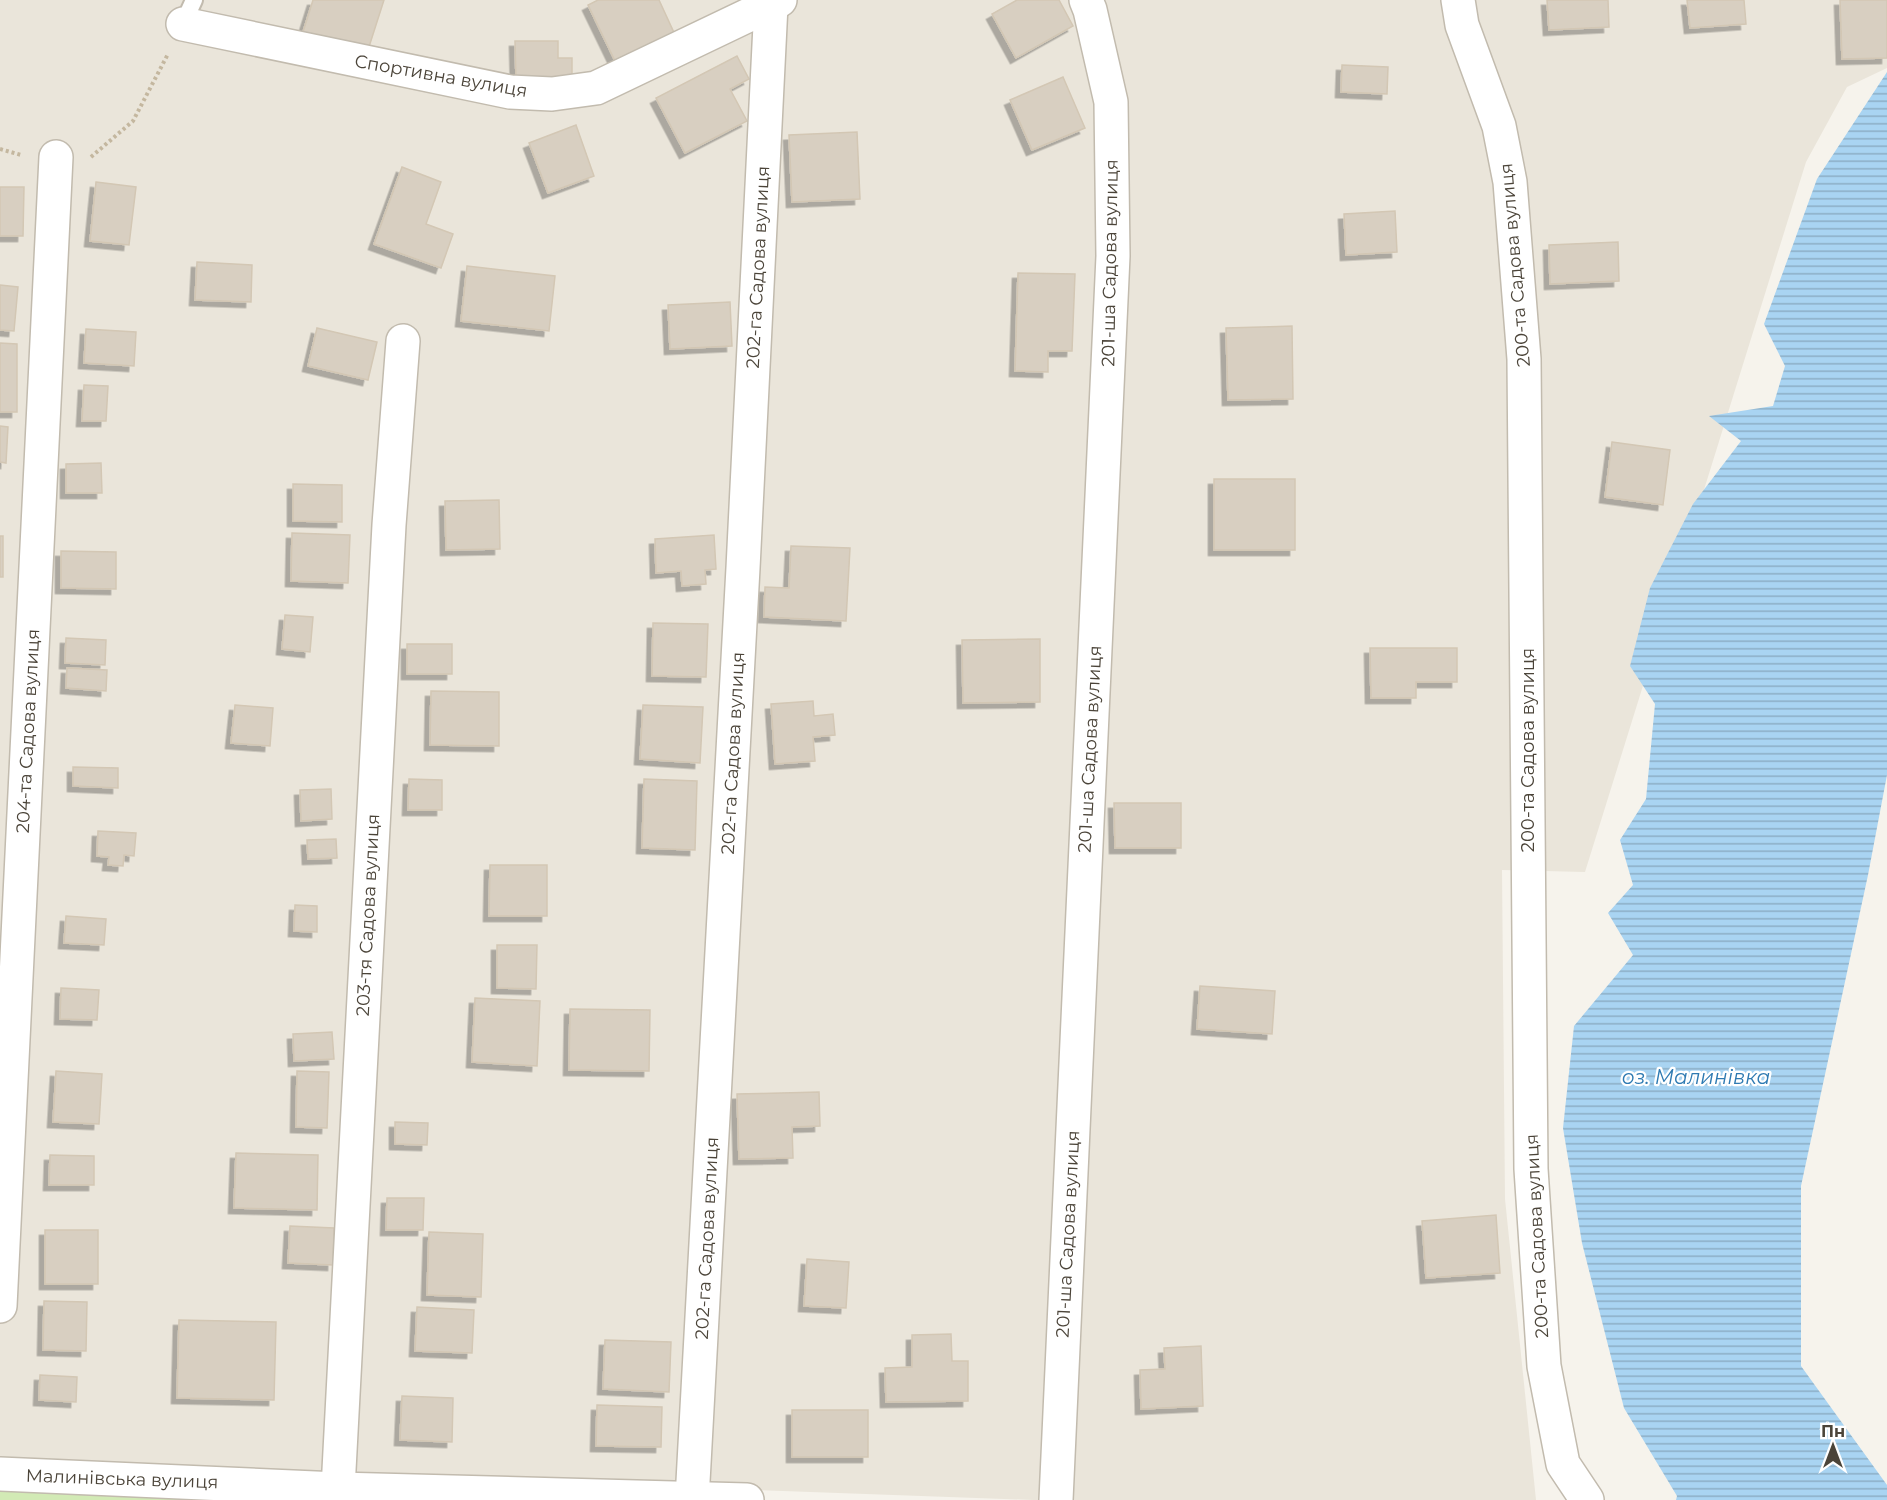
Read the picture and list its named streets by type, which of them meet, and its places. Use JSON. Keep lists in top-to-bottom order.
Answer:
{
  "streets": {
    "street": [
      "Спортивна вулиця",
      "201-ша Садова вулиця",
      "200-та Садова вулиця",
      "202-га Садова вулиця",
      "204-та Садова вулиця",
      "203-тя Садова вулиця",
      "Малинівська вулиця"
    ]
  },
  "crossings": [
    ["Спортивна вулиця", "202-га Садова вулиця"],
    ["202-га Садова вулиця", "Малинівська вулиця"],
    ["203-тя Садова вулиця", "Малинівська вулиця"]
  ],
  "water": ["оз. Малинівка"],
  "north": "top"
}
